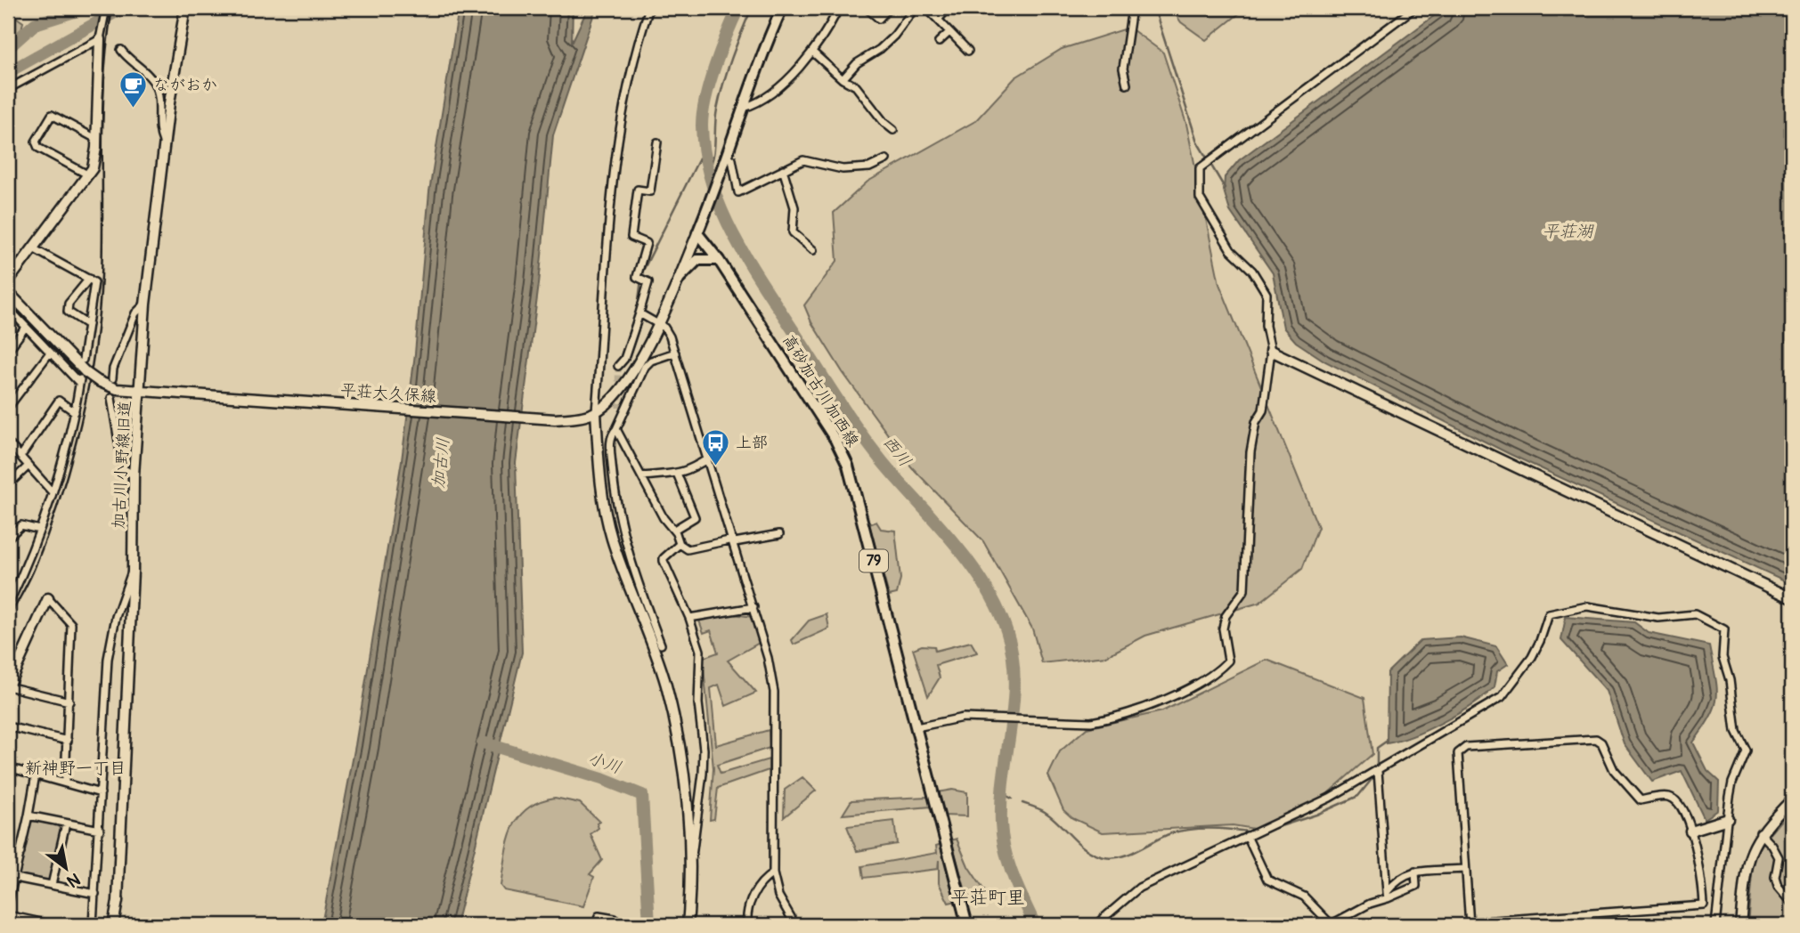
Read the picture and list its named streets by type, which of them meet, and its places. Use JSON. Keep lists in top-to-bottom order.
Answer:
{
  "streets": {
    "main road": ["高砂加古川加西線", "79"],
    "street": ["平荘大久保線", "加古川小野線旧道"]
  },
  "crossings": [
    ["平荘大久保線", "加古川小野線旧道"]
  ],
  "districts": ["新神野一丁目", "平荘町里"],
  "water": [
    "平荘湖",
    "西川",
    "加古川",
    "小川"
  ],
  "places": {
    "cafe": ["ながおか"],
    "bus stop": ["上部"]
  },
  "north": "bottom right"
}
